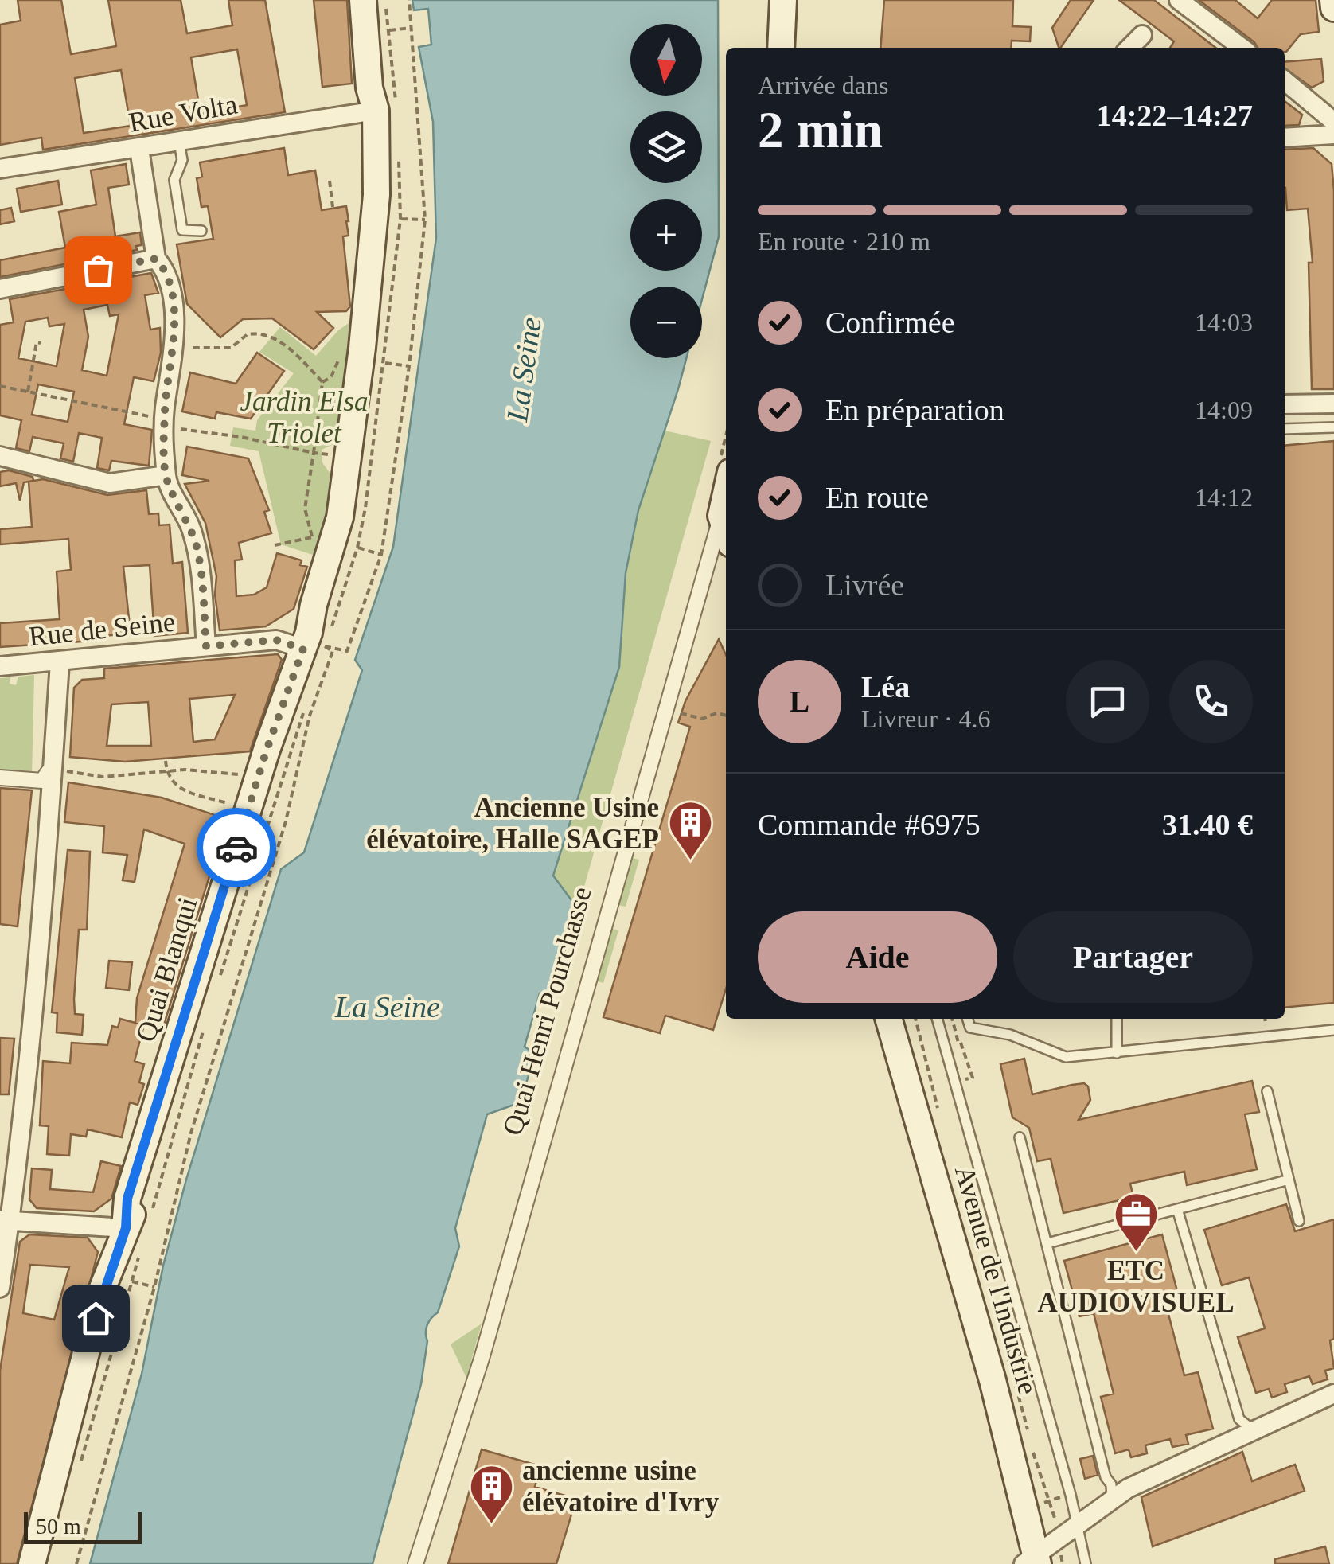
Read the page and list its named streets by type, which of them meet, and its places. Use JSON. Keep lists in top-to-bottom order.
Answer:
{
  "streets": {
    "main road": ["Quai Blanqui", "Quai Henri Pourchasse", "Avenue de l'Industrie"],
    "street": ["Rue Volta", "Rue de Seine"]
  },
  "crossings": [
    ["Rue Volta", "Quai Blanqui"],
    ["Rue de Seine", "Quai Blanqui"]
  ],
  "water": ["La Seine"],
  "parks": ["Jardin Elsa Triolet"],
  "places": {
    "building": ["Ancienne Usine élévatoire, Halle SAGEP", "ancienne usine élévatoire d'Ivry"],
    "office": ["ETC AUDIOVISUEL"]
  },
  "scale_bar": "50 m",
  "north": "bottom",
  "page": {
    "map_buttons": ["+", "−"],
    "heading": ["2 min", "Arrivée dans", "14:22–14:27"],
    "panel": [
      "Léa",
      "Livreur · 4.6",
      "Commande #6975",
      "31.40 €"
    ],
    "bar": "En route · 210 m",
    "list": [
      ["Confirmée", "14:03"],
      ["En préparation", "14:09"],
      ["En route", "14:12"],
      "Livrée"
    ],
    "round": "L",
    "buttons": ["Aide", "Partager"],
    "scale": "50 m"
  }
}
